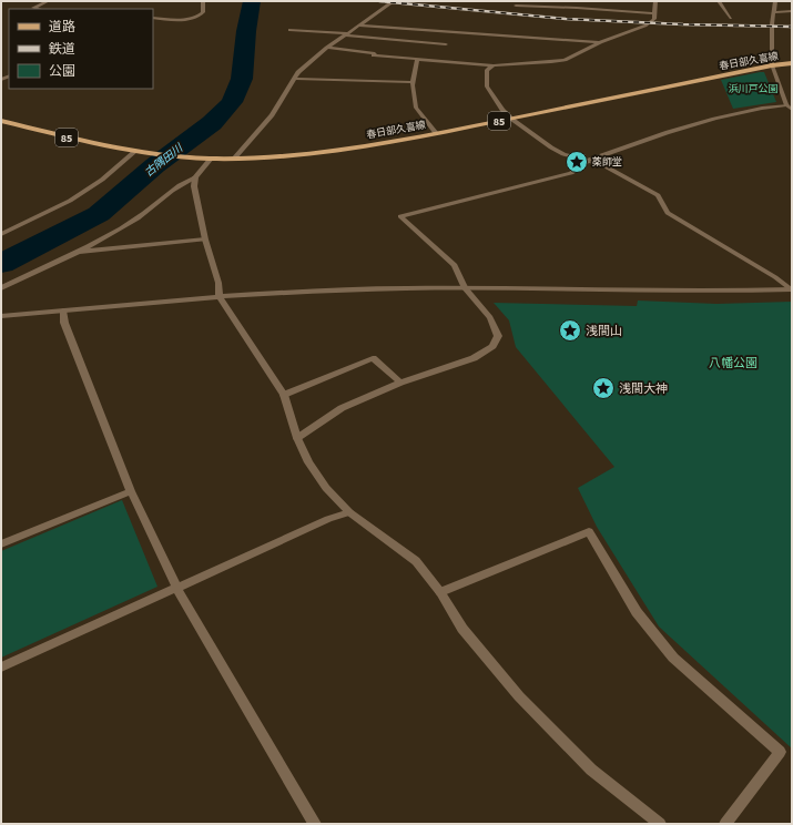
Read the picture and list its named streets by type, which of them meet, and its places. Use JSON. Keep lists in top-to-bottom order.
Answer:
{
  "streets": {
    "main road": ["春日部久喜線", "85"]
  },
  "water": ["古隅田川"],
  "parks": ["浜川戸公園", "八幡公園"],
  "places": {
    "place": ["薬師堂", "浅間山", "浅間大神"]
  },
  "legend": ["道路", "鉄道", "公園"]
}
